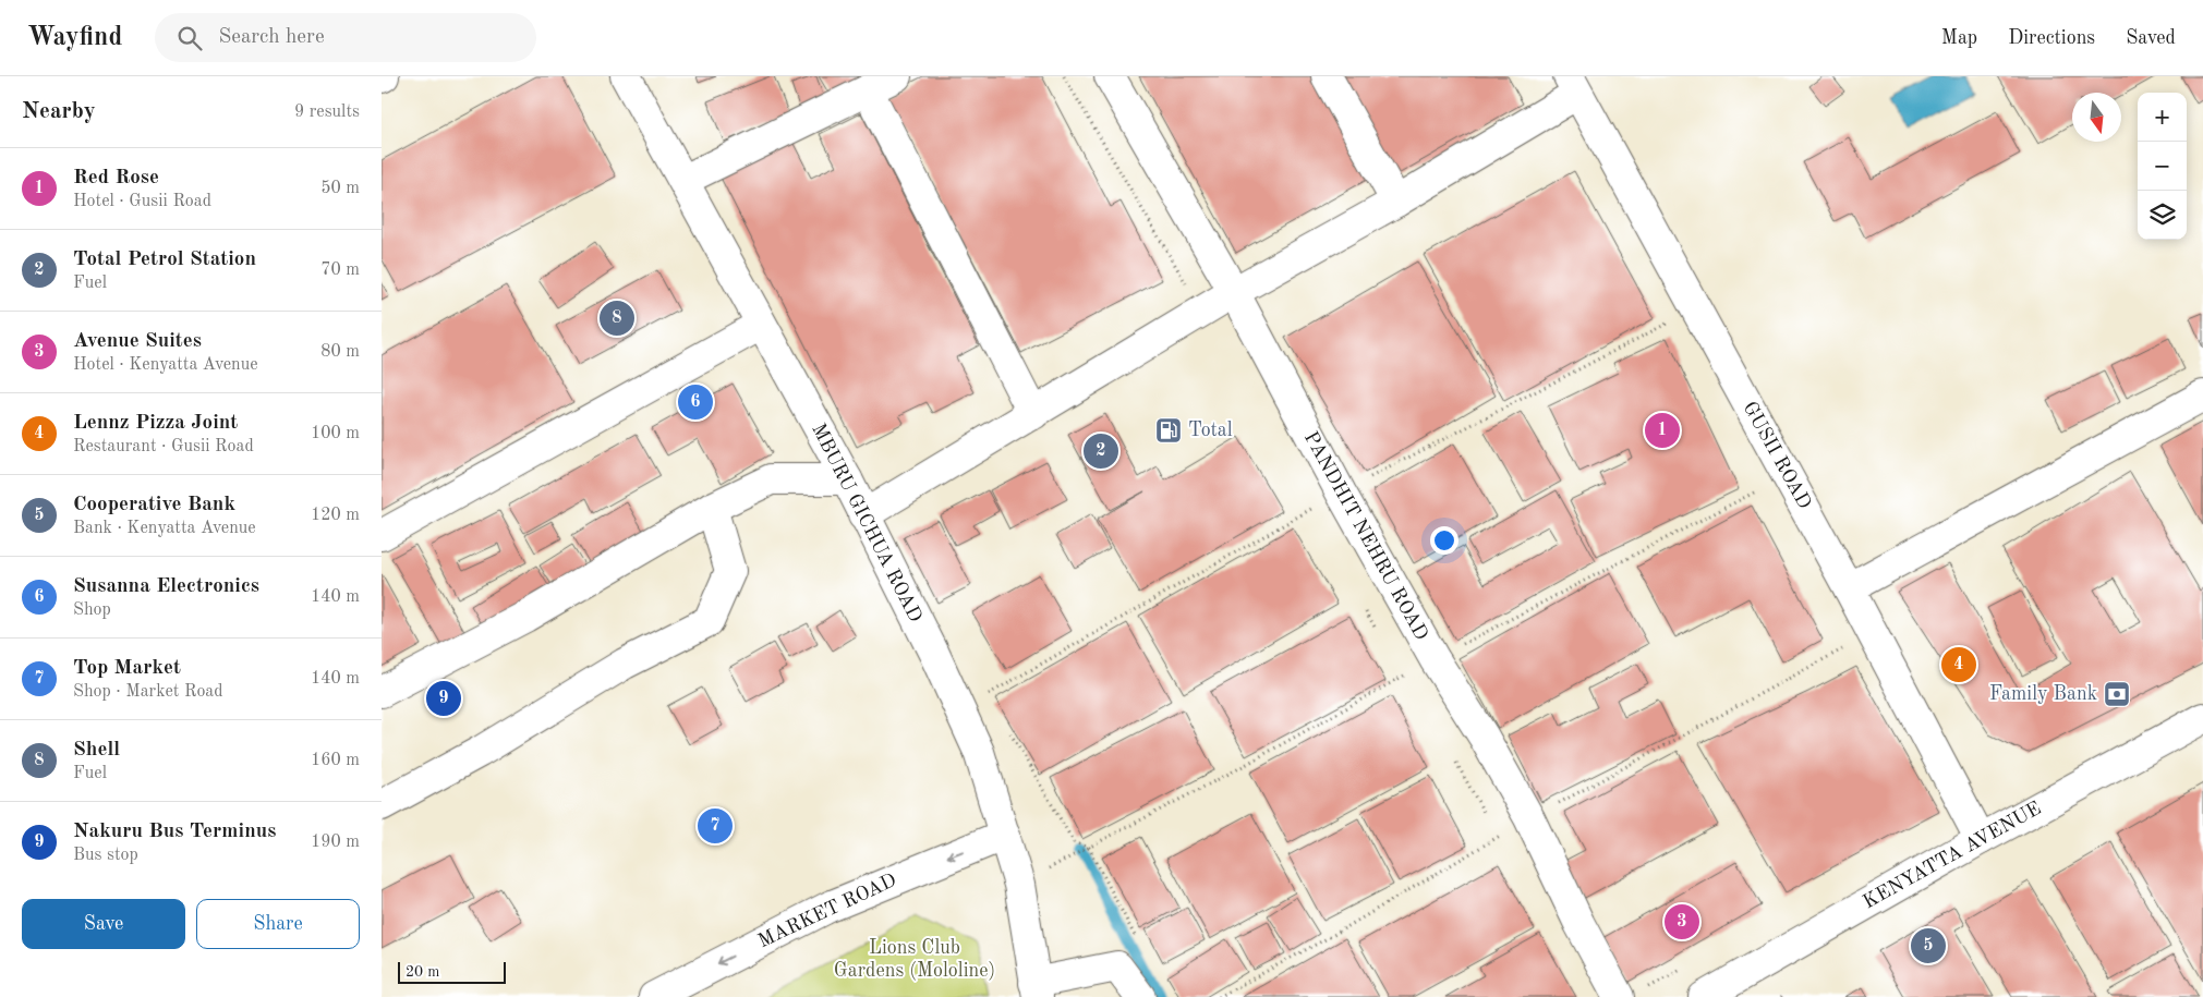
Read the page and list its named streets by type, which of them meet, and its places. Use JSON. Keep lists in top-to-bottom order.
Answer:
{
  "streets": {
    "street": [
      "GUSII ROAD",
      "MBURU GICHUA ROAD",
      "PANDHIT NEHRU ROAD",
      "KENYATTA AVENUE",
      "MARKET ROAD"
    ]
  },
  "crossings": [
    ["GUSII ROAD", "KENYATTA AVENUE"],
    ["MBURU GICHUA ROAD", "MARKET ROAD"]
  ],
  "one_way": ["MARKET ROAD"],
  "parks": ["Lions Club Gardens (Mololine)"],
  "places": {
    "fuel station": ["Total"],
    "bank": ["Family Bank"]
  },
  "scale_bar": "20 m",
  "north": "bottom",
  "page": {
    "header": "Wayfind",
    "search": "Search here",
    "nav": ["Map", "Directions", "Saved"],
    "heading": ["Nearby", "9 results"],
    "map_buttons": ["+", "−"],
    "list": [
      {
        "mark": "1",
        "name": "Red Rose",
        "note": "Hotel · Gusii Road",
        "value": "50 m"
      },
      {
        "mark": "2",
        "name": "Total Petrol Station",
        "note": "Fuel",
        "value": "70 m"
      },
      {
        "mark": "3",
        "name": "Avenue Suites",
        "note": "Hotel · Kenyatta Avenue",
        "value": "80 m"
      },
      {
        "mark": "4",
        "name": "Lennz Pizza Joint",
        "note": "Restaurant · Gusii Road",
        "value": "100 m"
      },
      {
        "mark": "5",
        "name": "Cooperative Bank",
        "note": "Bank · Kenyatta Avenue",
        "value": "120 m"
      },
      {
        "mark": "6",
        "name": "Susanna Electronics",
        "note": "Shop",
        "value": "140 m"
      },
      {
        "mark": "7",
        "name": "Top Market",
        "note": "Shop · Market Road",
        "value": "140 m"
      },
      {
        "mark": "8",
        "name": "Shell",
        "note": "Fuel",
        "value": "160 m"
      },
      {
        "mark": "9",
        "name": "Nakuru Bus Terminus",
        "note": "Bus stop",
        "value": "190 m"
      }
    ],
    "pins": [
      "8",
      "6",
      "1",
      "2",
      "4",
      "9",
      "7",
      "3",
      "5"
    ],
    "buttons": ["Save", "Share"],
    "scale": "20 m"
  }
}
